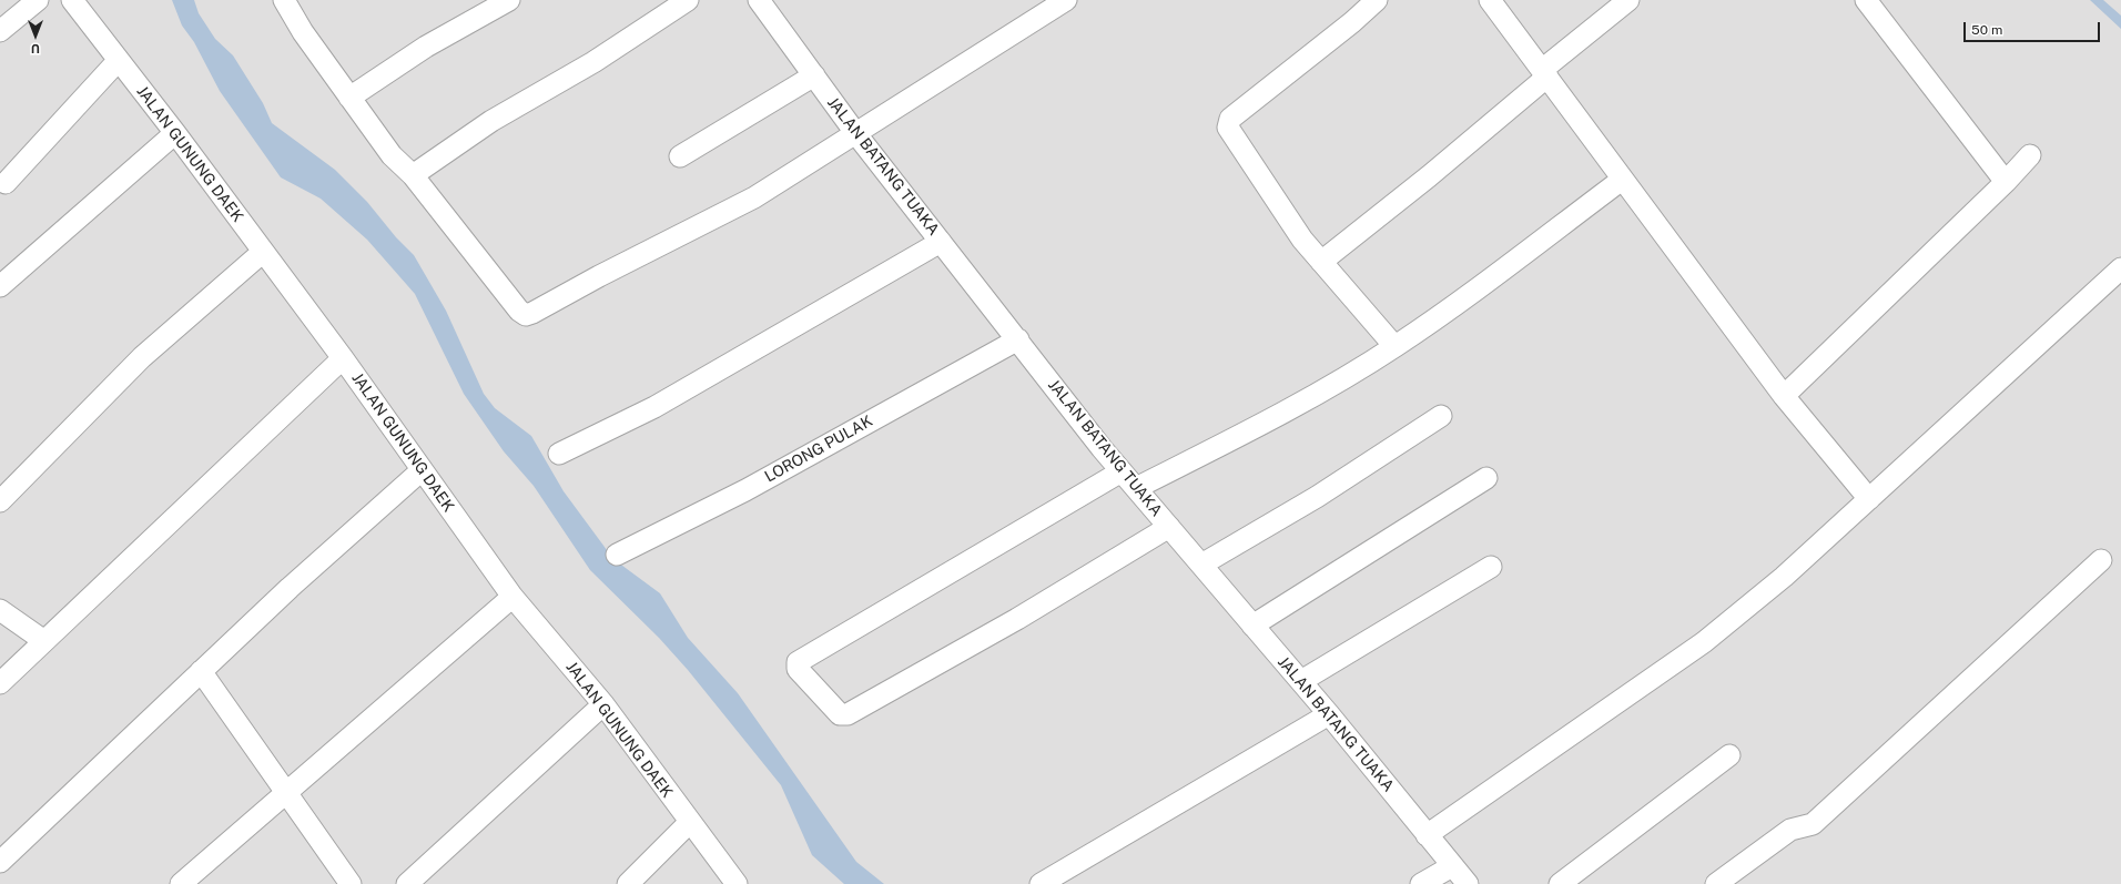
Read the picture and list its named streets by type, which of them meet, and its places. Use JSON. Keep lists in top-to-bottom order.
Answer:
{
  "streets": {
    "street": ["JALAN GUNUNG DAEK", "JALAN BATANG TUAKA", "LORONG PULAK"]
  },
  "crossings": [
    ["JALAN BATANG TUAKA", "LORONG PULAK"]
  ],
  "scale_bar": "50 m",
  "north": "bottom"
}
